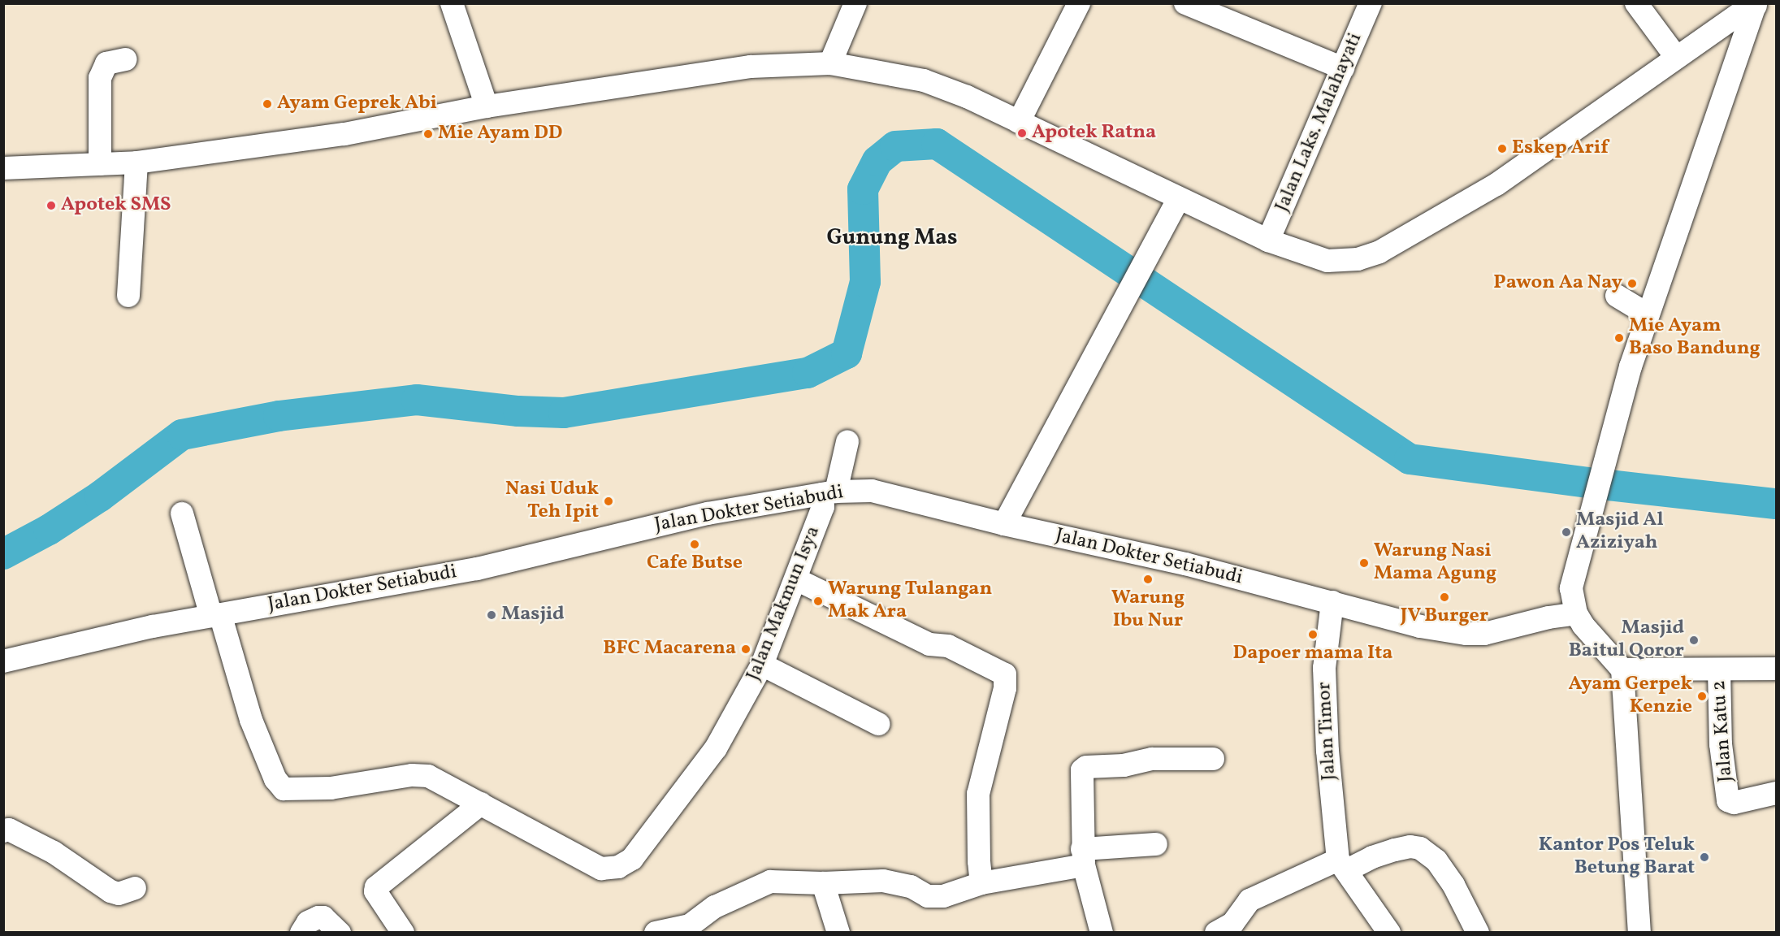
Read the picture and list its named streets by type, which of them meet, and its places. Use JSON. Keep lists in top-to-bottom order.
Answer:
{
  "streets": {
    "street": [
      "Jalan Laks. Malahayati",
      "Jalan Dokter Setiabudi",
      "Jalan Makmun Isya",
      "Jalan Timor",
      "Jalan Katu 2"
    ]
  },
  "crossings": [
    ["Jalan Dokter Setiabudi", "Jalan Makmun Isya"],
    ["Jalan Dokter Setiabudi", "Jalan Timor"]
  ],
  "districts": ["Gunung Mas"],
  "places": [
    "Ayam Geprek Abi",
    "Apotek Ratna",
    "Mie Ayam DD",
    "Eskep Arif",
    "Apotek SMS",
    "Pawon Aa Nay",
    "Mie Ayam Baso Bandung",
    "Nasi Uduk Teh Ipit",
    "Masjid Al Aziziyah",
    "Cafe Butse",
    "Warung Nasi Mama Agung",
    "Warung Ibu Nur",
    "JV Burger",
    "Warung Tulangan Mak Ara",
    "Masjid",
    "Dapoer mama Ita",
    "Masjid Baitul Qoror",
    "BFC Macarena",
    "Ayam Gerpek Kenzie",
    "Kantor Pos Teluk Betung Barat"
  ]
}
